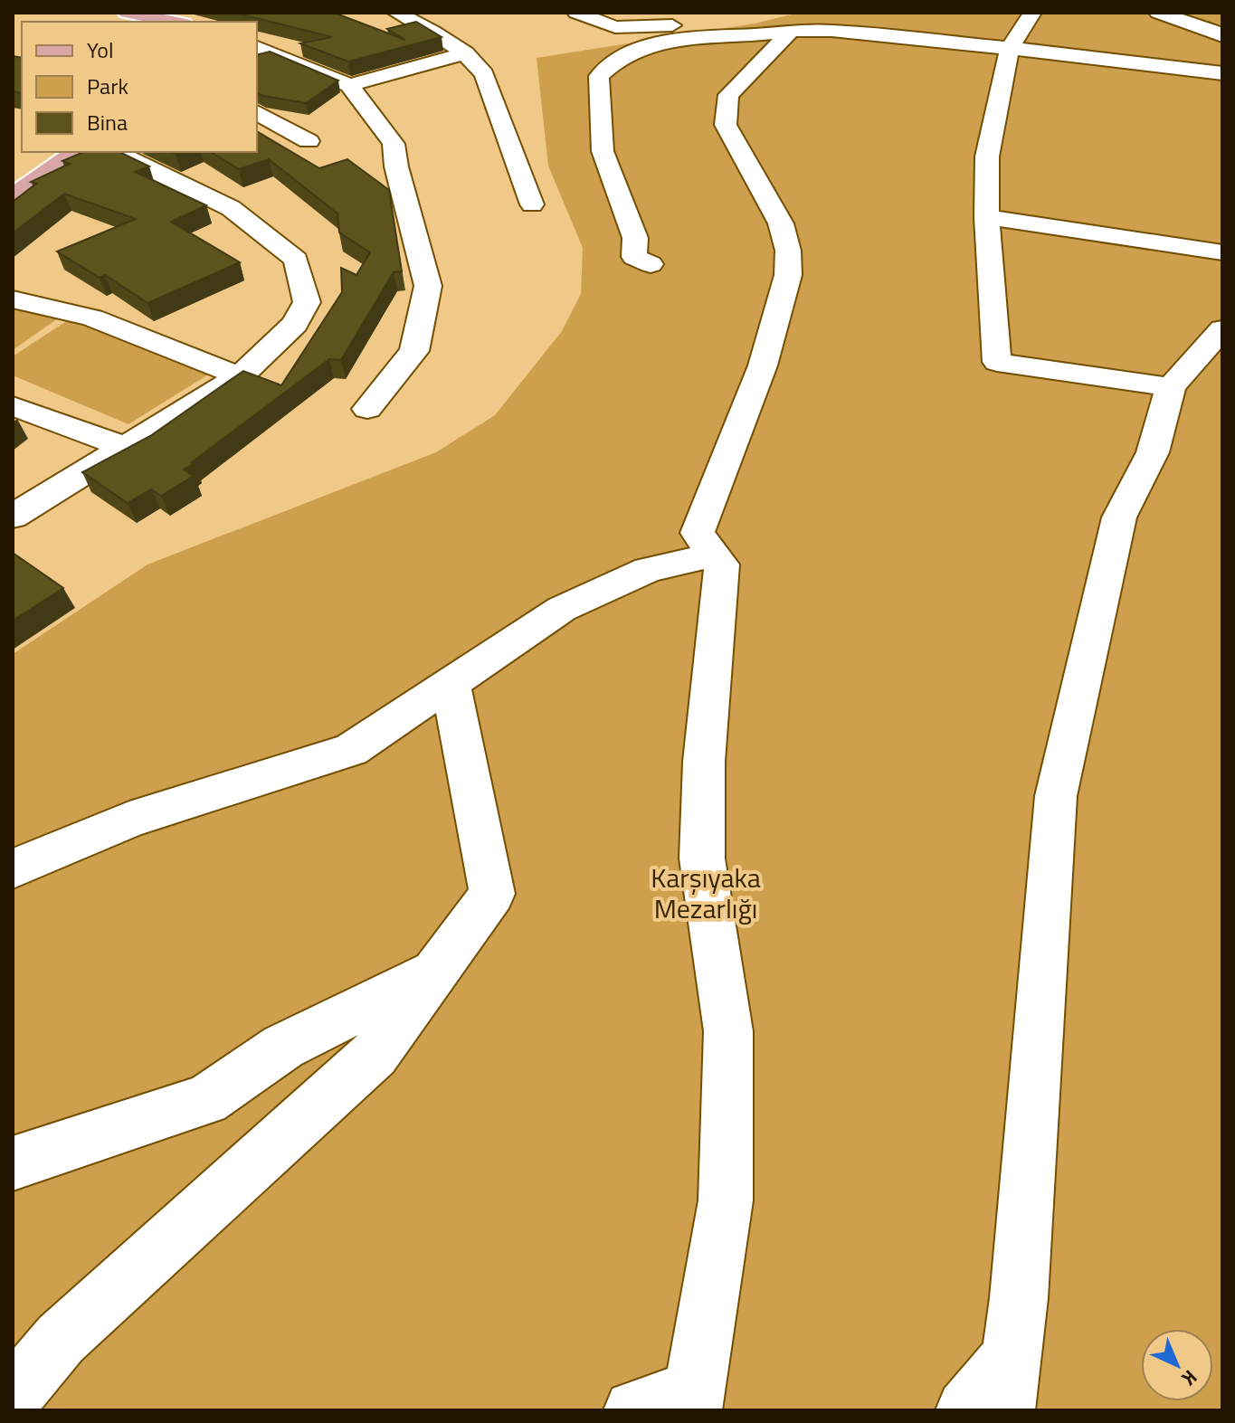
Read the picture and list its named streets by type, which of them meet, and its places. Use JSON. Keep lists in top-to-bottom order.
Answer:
{
  "parks": ["Karşıyaka Mezarlığı"],
  "legend": ["Yol", "Park", "Bina"],
  "north": "bottom right"
}
